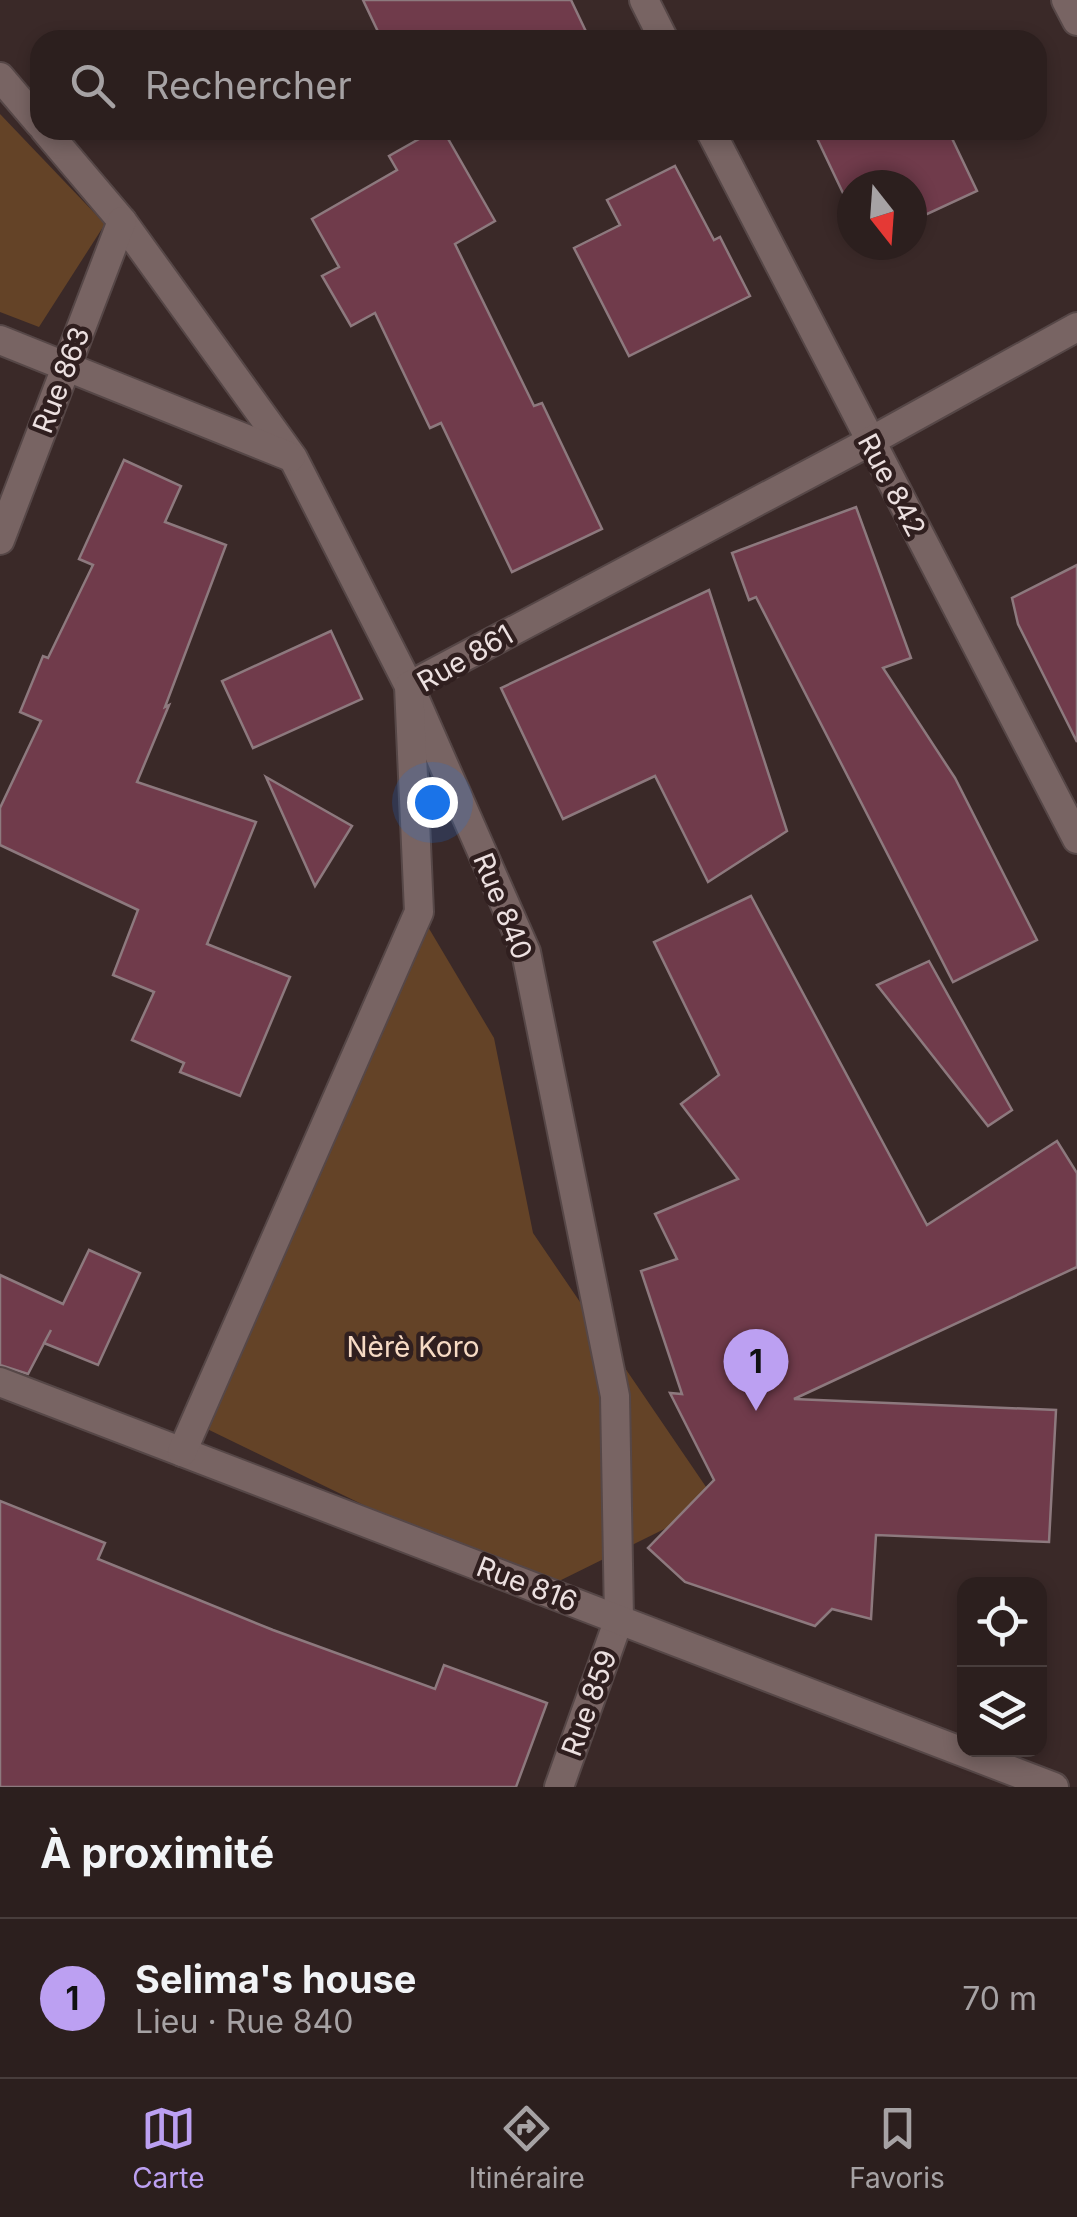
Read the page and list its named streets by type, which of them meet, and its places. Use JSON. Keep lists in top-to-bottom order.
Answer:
{
  "streets": {
    "street": [
      "Rue 863",
      "Rue 842",
      "Rue 861",
      "Rue 840",
      "Rue 816",
      "Rue 859"
    ]
  },
  "crossings": [
    ["Rue 863", "Rue 840"],
    ["Rue 842", "Rue 861"],
    ["Rue 861", "Rue 840"],
    ["Rue 861", "Rue 816"],
    ["Rue 840", "Rue 816"],
    ["Rue 840", "Rue 859"],
    ["Rue 816", "Rue 859"]
  ],
  "parks": ["Nèrè Koro"],
  "north": "bottom",
  "page": {
    "search": "Rechercher",
    "pins": "1",
    "heading": "À proximité",
    "list": [
      {
        "mark": "1",
        "name": "Selima's house",
        "note": "Lieu · Rue 840",
        "value": "70 m"
      }
    ],
    "nav": ["Carte", "Itinéraire", "Favoris"]
  }
}
